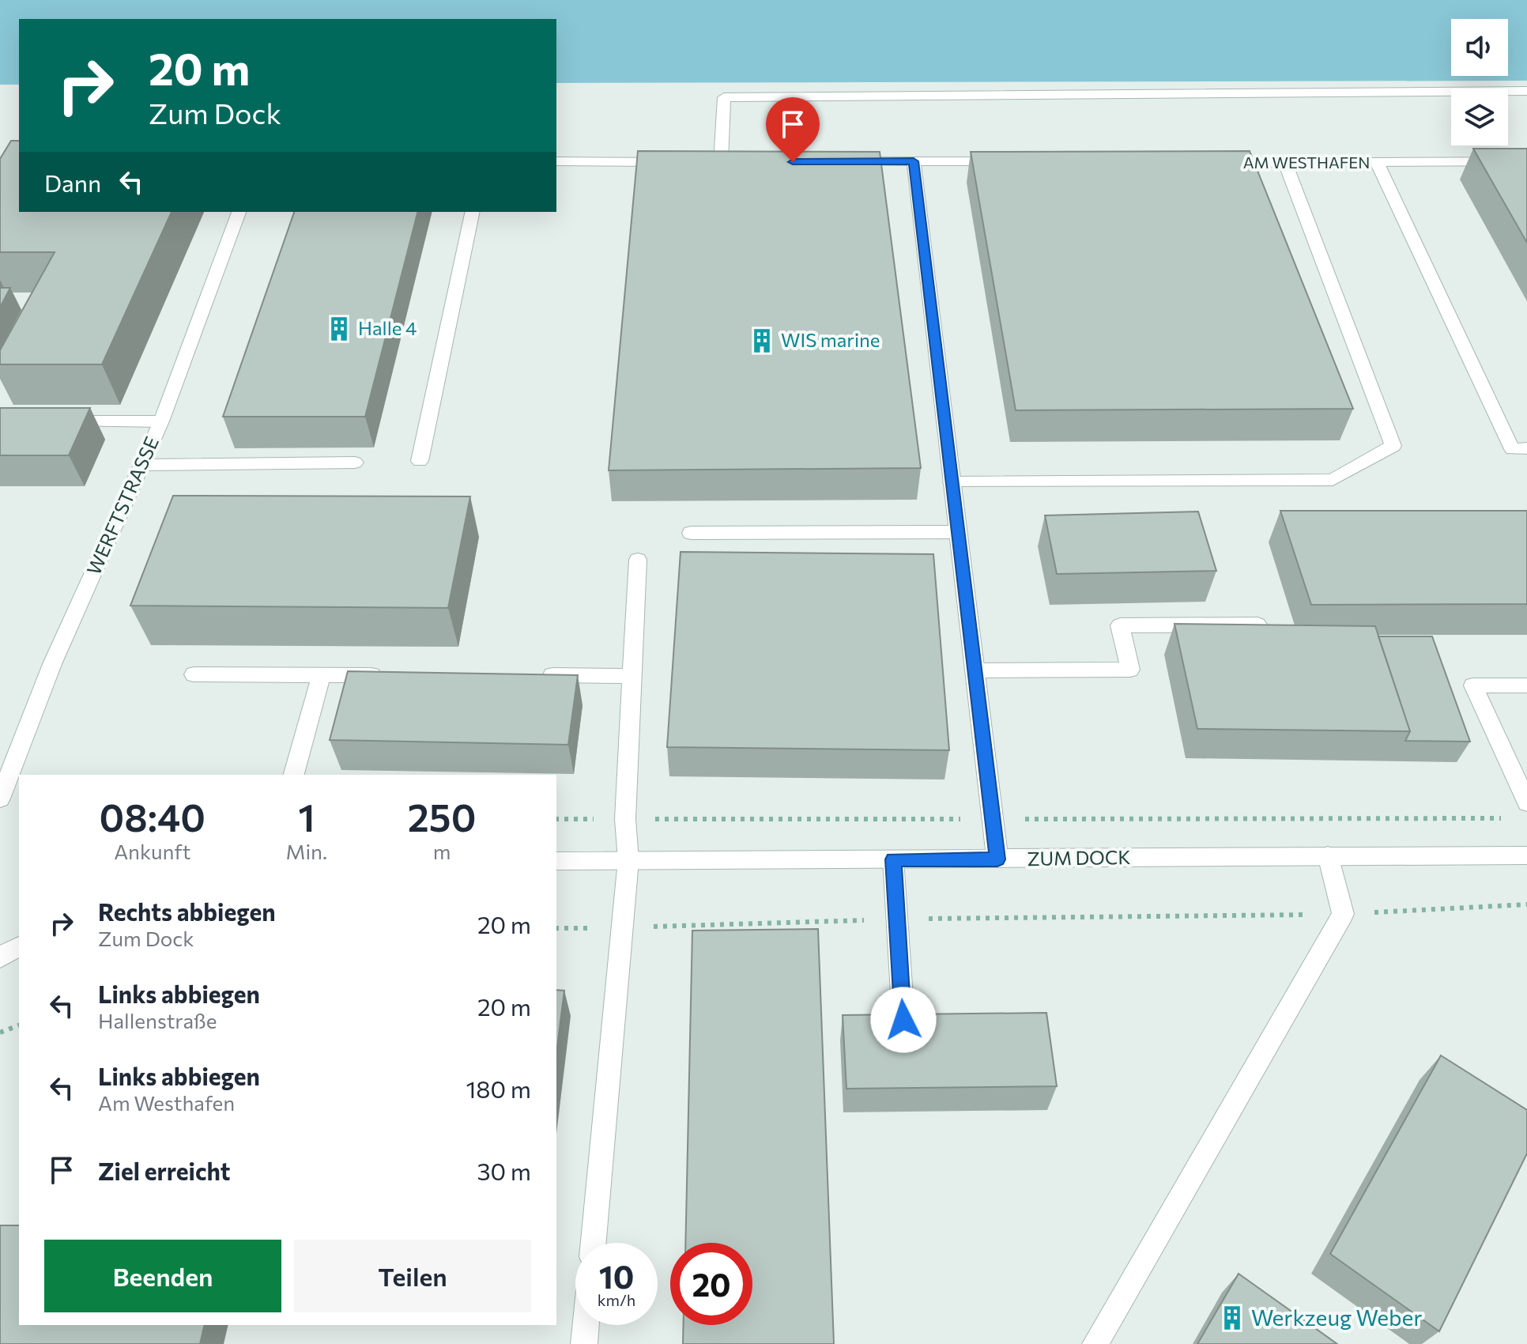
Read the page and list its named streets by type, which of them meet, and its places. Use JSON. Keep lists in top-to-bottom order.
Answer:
{
  "streets": {
    "street": ["AM WESTHAFEN", "WERFTSTRASSE", "ZUM DOCK"]
  },
  "places": {
    "building": ["Halle 4", "WIS marine", "Werkzeug Weber"]
  },
  "page": {
    "turn": ["20 m", "Zum Dock"],
    "then": "Dann",
    "eta": [
      "08:40",
      "Ankunft",
      "1",
      "Min.",
      "250",
      "m"
    ],
    "list": [
      {
        "name": "Rechts abbiegen",
        "note": "Zum Dock",
        "value": "20 m"
      },
      {
        "name": "Links abbiegen",
        "note": "Hallenstraße",
        "value": "20 m"
      },
      {
        "name": "Links abbiegen",
        "note": "Am Westhafen",
        "value": "180 m"
      },
      {
        "name": "Ziel erreicht",
        "value": "30 m"
      }
    ],
    "buttons": ["Beenden", "Teilen"],
    "speed": "10 km/h",
    "limit": "20"
  }
}
